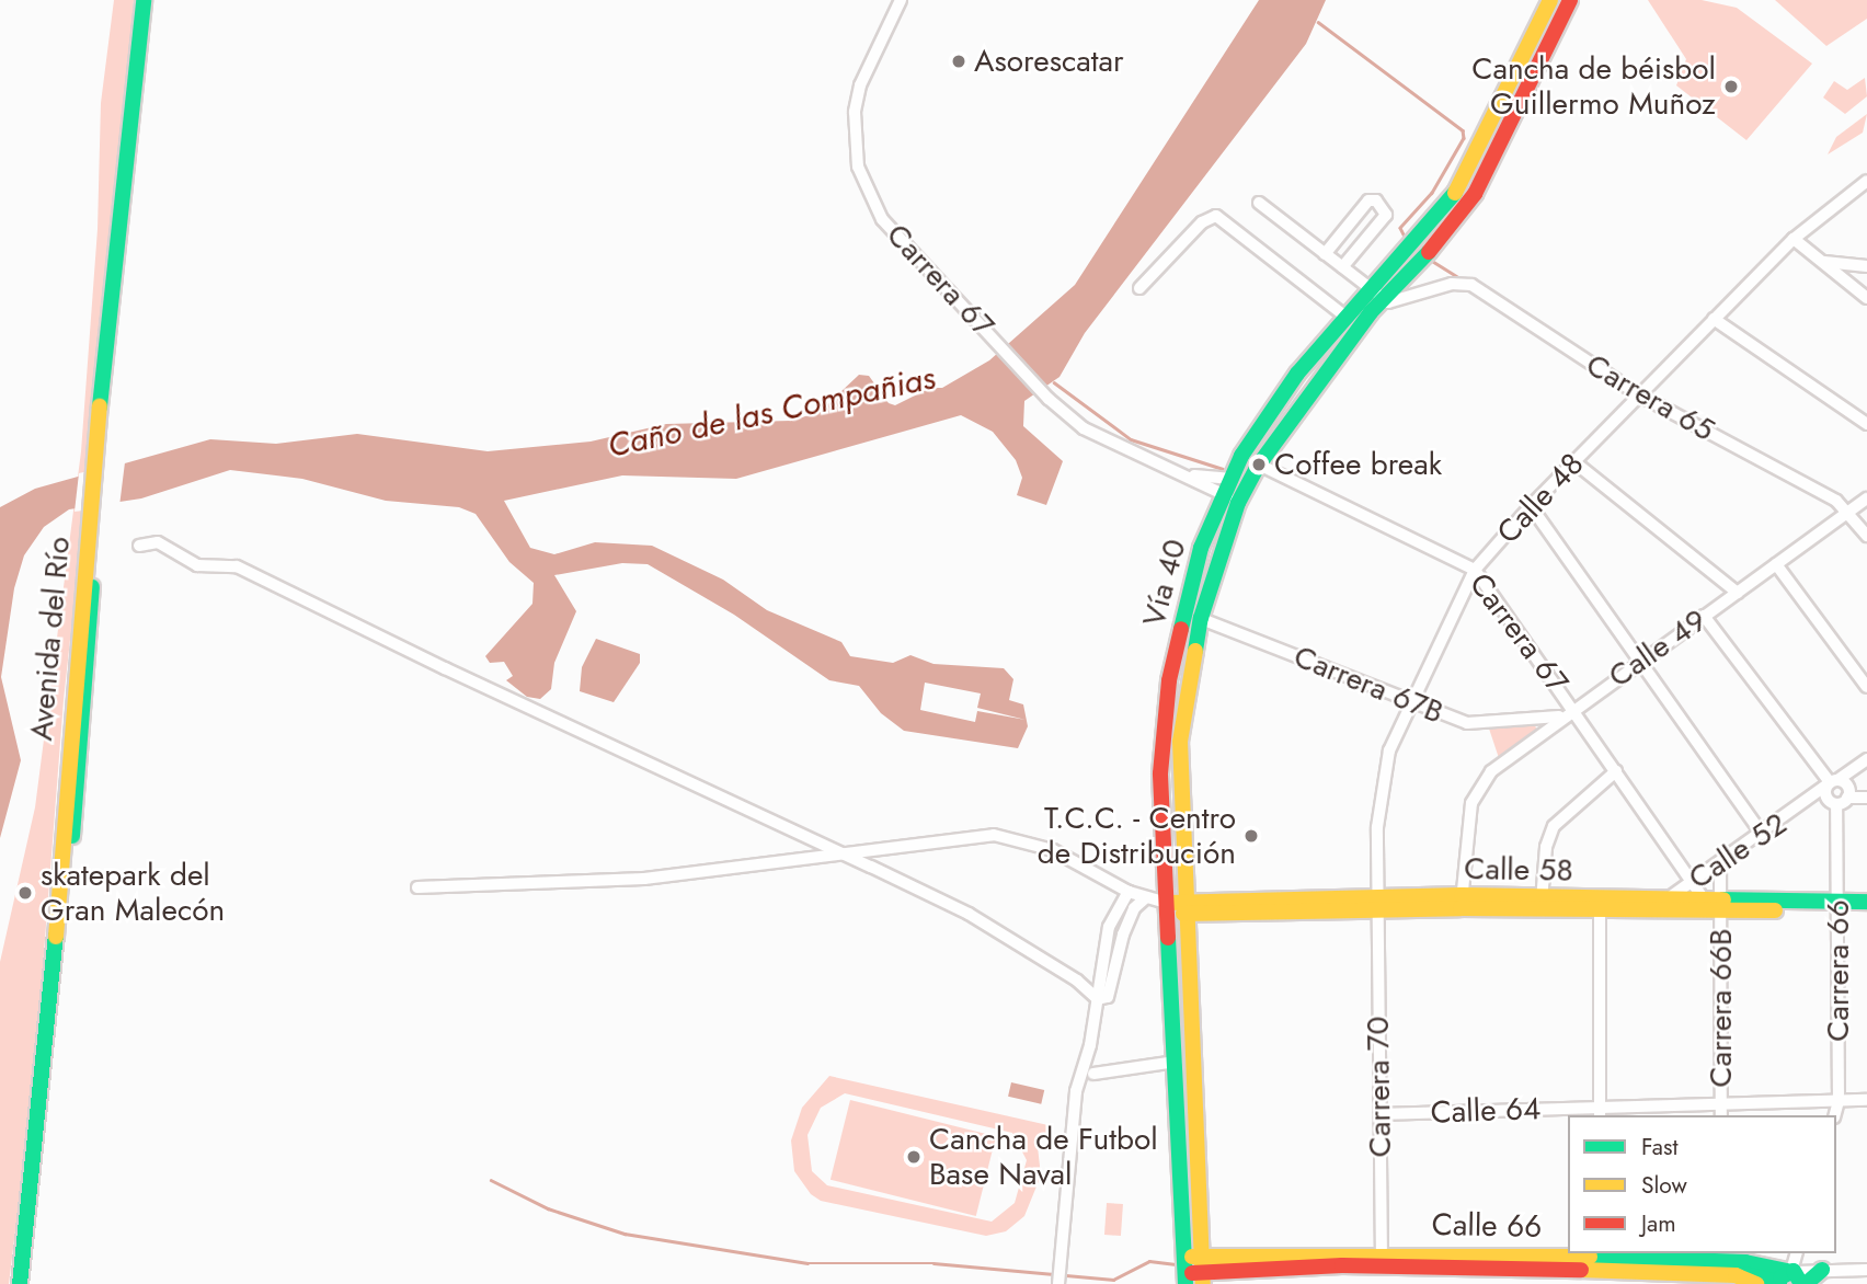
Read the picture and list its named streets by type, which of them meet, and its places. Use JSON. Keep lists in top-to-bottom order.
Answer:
{
  "streets": {
    "main road": [
      "Vía 40",
      "Avenida del Río",
      "Calle 58",
      "Calle 66"
    ],
    "street": [
      "Carrera 67",
      "Carrera 65",
      "Calle 48",
      "Calle 49",
      "Carrera 67B",
      "Calle 52",
      "Carrera 66",
      "Carrera 66B",
      "Carrera 70",
      "Calle 64"
    ]
  },
  "crossings": [
    ["Carrera 67", "Calle 48"],
    ["Carrera 67", "Vía 40"],
    ["Carrera 67", "Calle 49"],
    ["Carrera 67", "Calle 52"],
    ["Carrera 67", "Calle 58"],
    ["Carrera 67", "Carrera 66B"],
    ["Carrera 65", "Calle 48"],
    ["Carrera 65", "Vía 40"],
    ["Carrera 65", "Calle 49"],
    ["Calle 48", "Carrera 67B"],
    ["Calle 48", "Calle 58"],
    ["Calle 48", "Carrera 70"],
    ["Vía 40", "Carrera 67B"],
    ["Vía 40", "Calle 58"],
    ["Vía 40", "Calle 66"],
    ["Calle 49", "Carrera 67B"],
    ["Calle 49", "Calle 58"],
    ["Calle 52", "Calle 58"],
    ["Calle 52", "Carrera 66"],
    ["Calle 58", "Carrera 66"],
    ["Calle 58", "Carrera 66B"],
    ["Calle 58", "Carrera 70"],
    ["Carrera 66", "Calle 64"],
    ["Carrera 66B", "Calle 64"],
    ["Carrera 70", "Calle 64"],
    ["Carrera 70", "Calle 66"]
  ],
  "water": ["Caño de las Compañias"],
  "places": [
    "Asorescatar",
    "Cancha de béisbol Guillermo Muñoz",
    "Coffee break",
    "T.C.C. - Centro de Distribución",
    "skatepark del Gran Malecón",
    "Cancha de Futbol Base Naval"
  ],
  "legend": ["Fast", "Slow", "Jam"]
}
